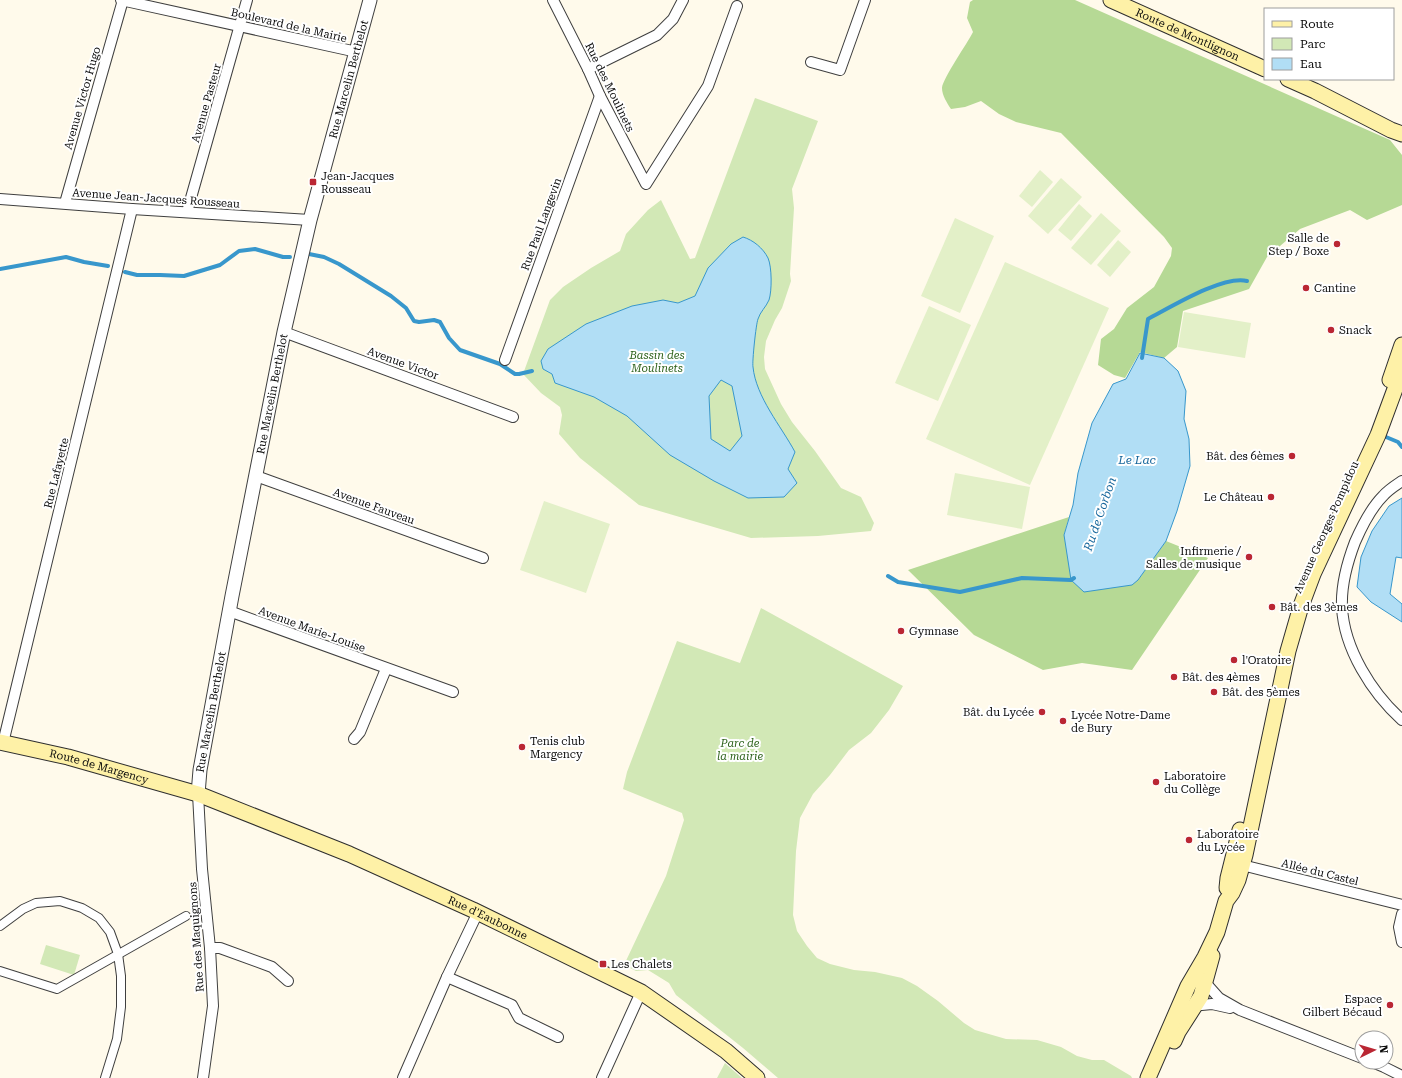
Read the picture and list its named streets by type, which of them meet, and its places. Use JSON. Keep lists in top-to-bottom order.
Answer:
{
  "streets": {
    "main road": [
      "Route de Montlignon",
      "Avenue Georges Pompidou",
      "Route de Margency",
      "Rue d'Eaubonne"
    ],
    "street": [
      "Boulevard de la Mairie",
      "Rue Marcelin Berthelot",
      "Rue des Moulinets",
      "Avenue Victor Hugo",
      "Avenue Pasteur",
      "Avenue Jean-Jacques Rousseau",
      "Rue Paul Langevin",
      "Avenue Victor",
      "Rue Lafayette",
      "Avenue Fauveau",
      "Avenue Marie-Louise",
      "Allée du Castel",
      "Rue des Maquignons"
    ]
  },
  "crossings": [
    ["Boulevard de la Mairie", "Rue Marcelin Berthelot"],
    ["Boulevard de la Mairie", "Avenue Victor Hugo"],
    ["Boulevard de la Mairie", "Avenue Pasteur"],
    ["Rue Marcelin Berthelot", "Avenue Jean-Jacques Rousseau"],
    ["Rue Marcelin Berthelot", "Avenue Victor"],
    ["Rue Marcelin Berthelot", "Avenue Fauveau"],
    ["Rue Marcelin Berthelot", "Avenue Marie-Louise"],
    ["Rue Marcelin Berthelot", "Route de Margency"],
    ["Rue Marcelin Berthelot", "Rue d'Eaubonne"],
    ["Rue Marcelin Berthelot", "Rue des Maquignons"],
    ["Rue des Moulinets", "Rue Paul Langevin"],
    ["Avenue Victor Hugo", "Avenue Jean-Jacques Rousseau"],
    ["Avenue Pasteur", "Avenue Jean-Jacques Rousseau"],
    ["Avenue Jean-Jacques Rousseau", "Rue Lafayette"],
    ["Rue Lafayette", "Route de Margency"],
    ["Avenue Georges Pompidou", "Allée du Castel"],
    ["Route de Margency", "Rue d'Eaubonne"],
    ["Route de Margency", "Rue des Maquignons"],
    ["Rue d'Eaubonne", "Rue des Maquignons"]
  ],
  "water": ["Le Lac", "Ru de Corbon"],
  "parks": ["Bassin des Moulinets", "Parc de la mairie"],
  "places": {
    "transit": ["Jean-Jacques Rousseau", "Les Chalets"],
    "other": [
      "Salle de Step / Boxe",
      "Cantine",
      "Snack",
      "Bât. des 6èmes",
      "Le Château",
      "Infirmerie / Salles de musique",
      "Bât. des 3èmes",
      "Gymnase",
      "l'Oratoire",
      "Bât. des 4èmes",
      "Bât. des 5èmes",
      "Bât. du Lycée",
      "Lycée Notre-Dame de Bury",
      "Tenis club Margency",
      "Laboratoire du Collège",
      "Laboratoire du Lycée",
      "Espace Gilbert Bécaud"
    ]
  },
  "legend": ["Route", "Parc", "Eau"],
  "north": "right"
}
